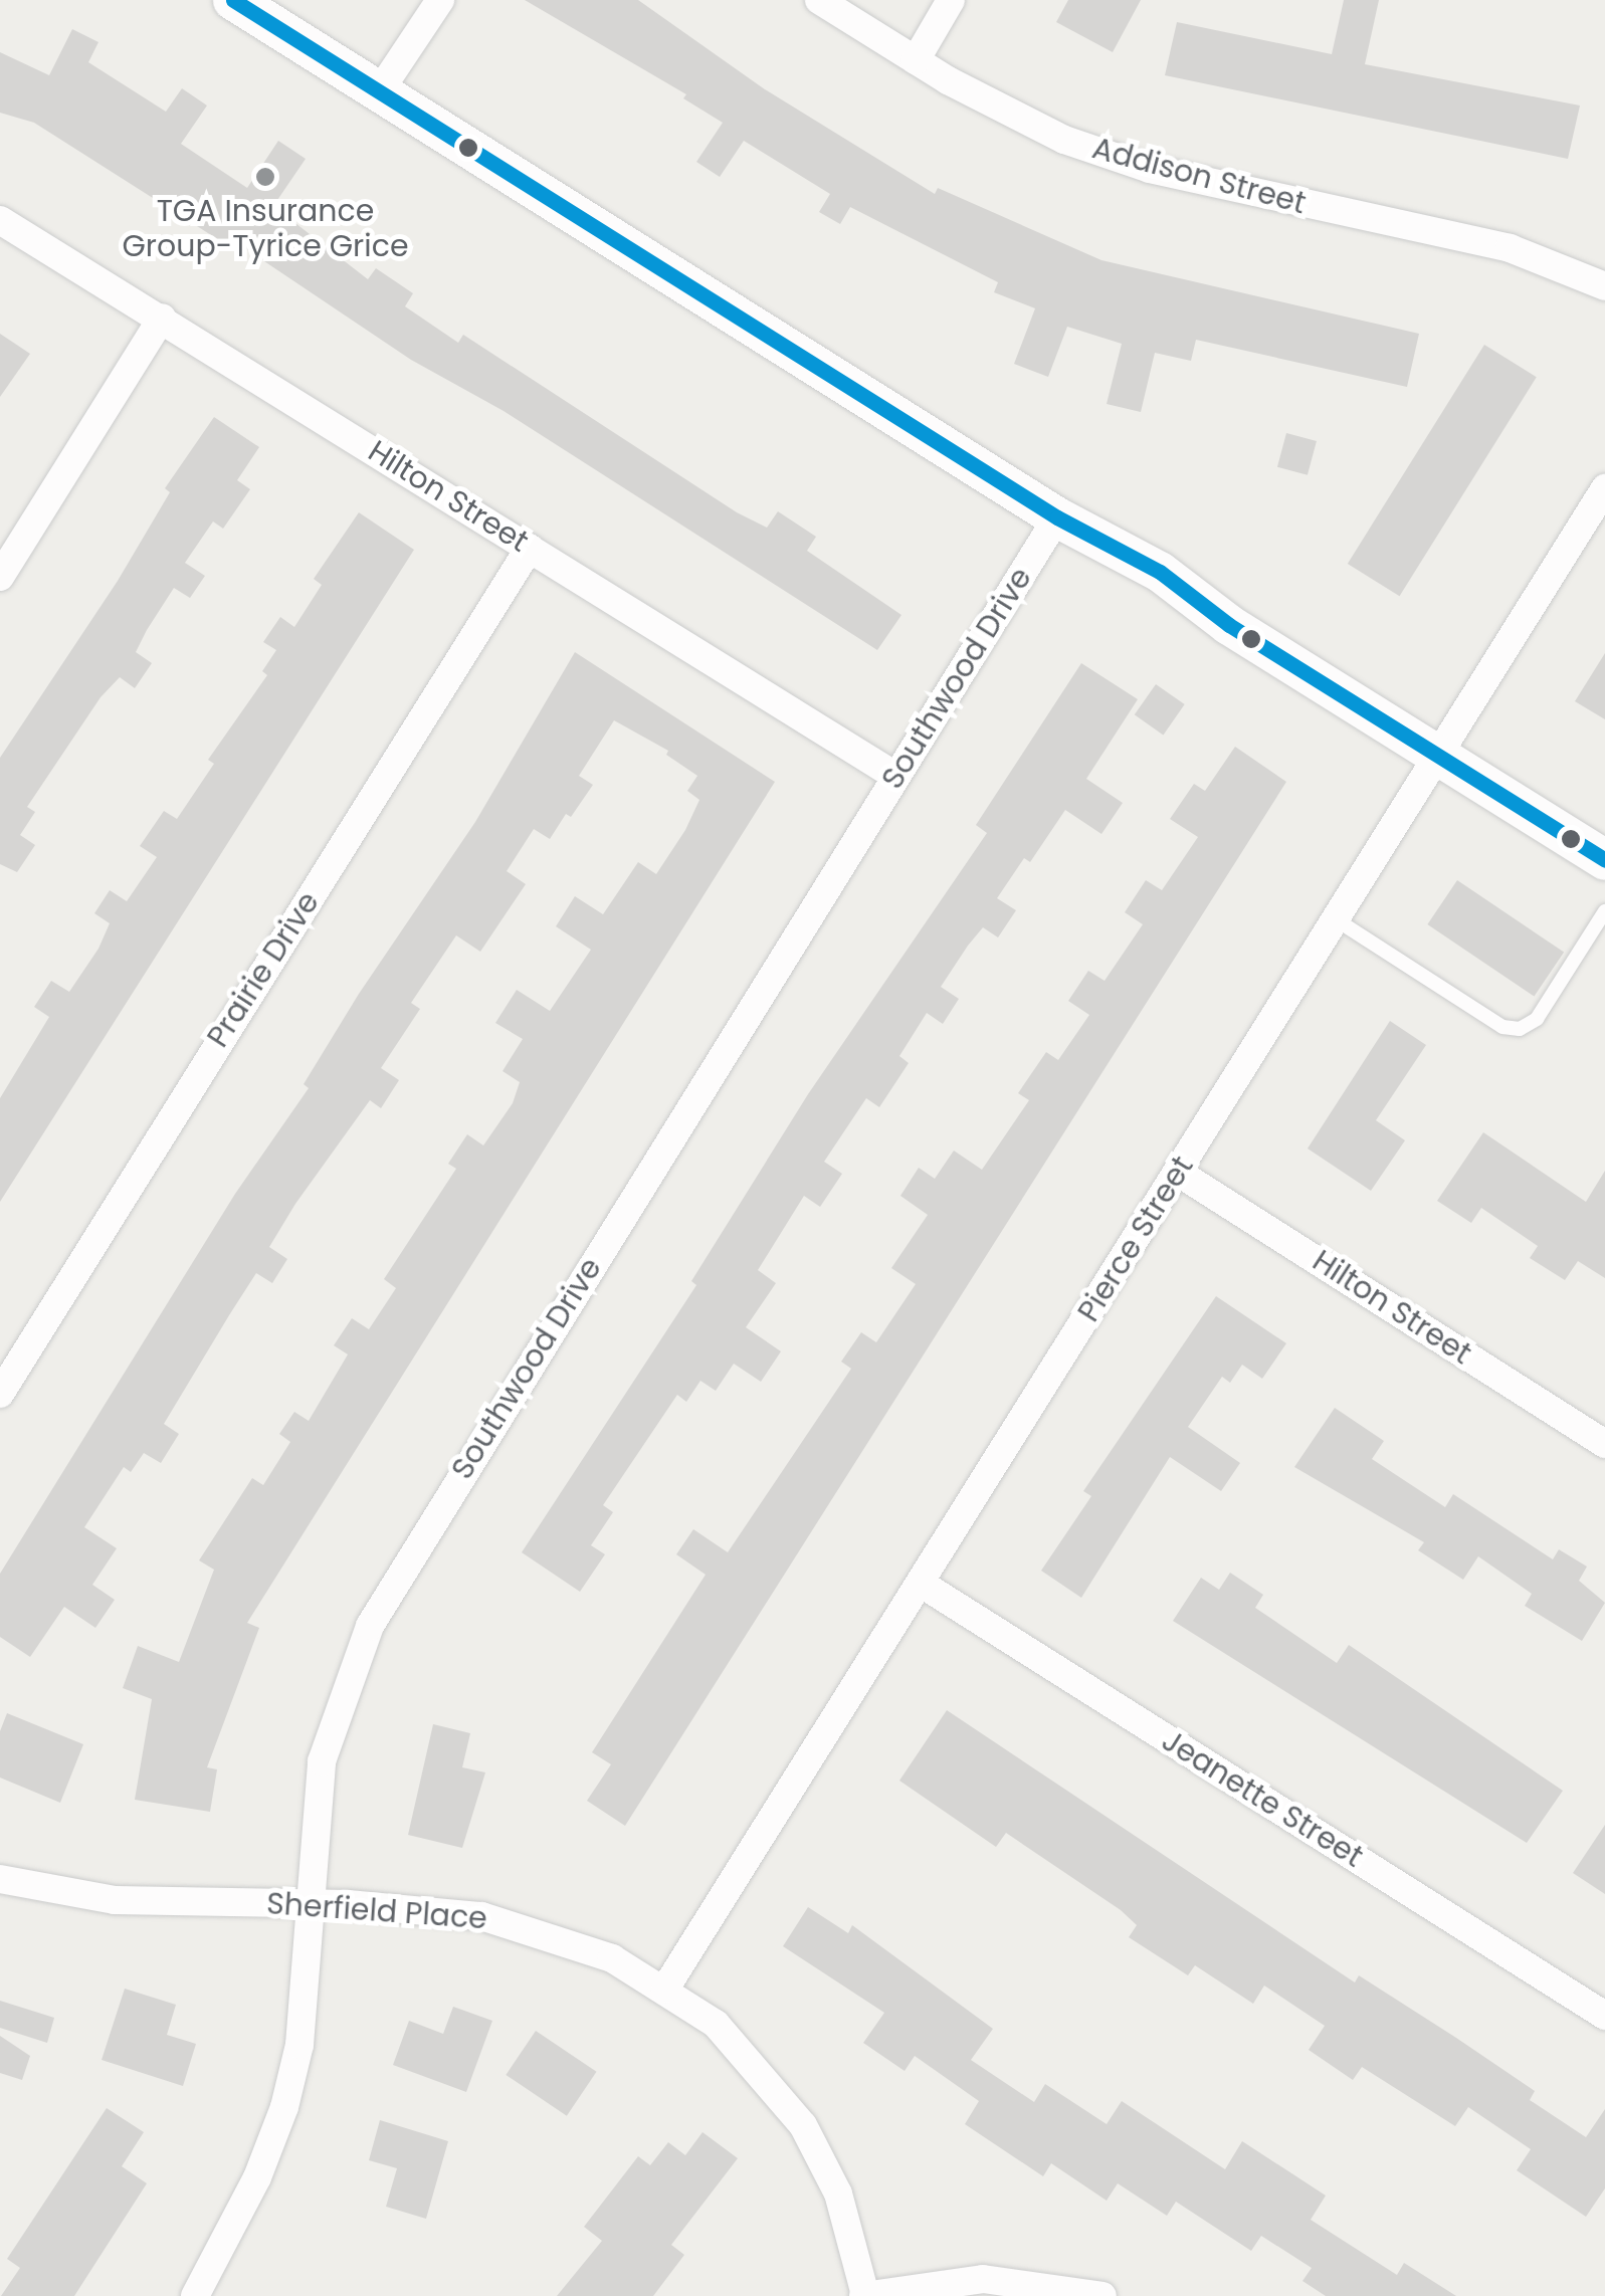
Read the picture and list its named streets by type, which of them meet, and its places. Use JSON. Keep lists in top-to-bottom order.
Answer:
{
  "streets": {
    "street": [
      "Addison Street",
      "Hilton Street",
      "Southwood Drive",
      "Prairie Drive",
      "Pierce Street",
      "Jeanette Street",
      "Sherfield Place"
    ]
  },
  "crossings": [
    ["Hilton Street", "Southwood Drive"],
    ["Hilton Street", "Prairie Drive"],
    ["Hilton Street", "Pierce Street"],
    ["Southwood Drive", "Sherfield Place"],
    ["Pierce Street", "Jeanette Street"],
    ["Pierce Street", "Sherfield Place"]
  ],
  "places": ["TGA Insurance Group-Tyrice Grice"]
}
